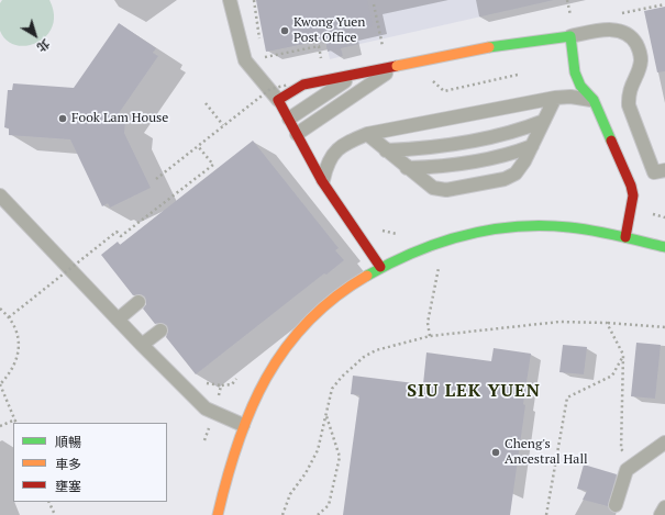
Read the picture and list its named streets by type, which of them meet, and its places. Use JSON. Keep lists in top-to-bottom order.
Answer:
{
  "districts": ["SIU LEK YUEN"],
  "places": ["Kwong Yuen Post Office", "Fook Lam House", "Cheng's Ancestral Hall"],
  "legend": ["順暢", "車多", "壅塞"],
  "north": "bottom right"
}
